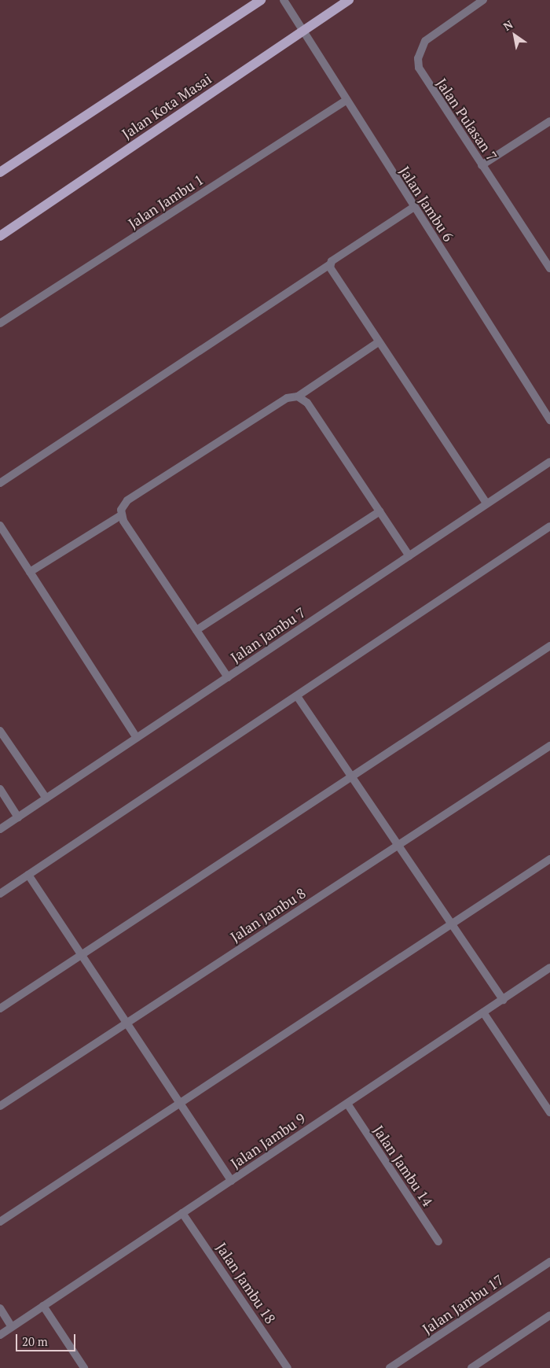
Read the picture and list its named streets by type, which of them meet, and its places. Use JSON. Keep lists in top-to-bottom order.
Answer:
{
  "streets": {
    "main road": ["Jalan Kota Masai"],
    "street": [
      "Jalan Pulasan 7",
      "Jalan Jambu 1",
      "Jalan Jambu 6",
      "Jalan Jambu 7",
      "Jalan Jambu 8",
      "Jalan Jambu 9",
      "Jalan Jambu 14",
      "Jalan Jambu 18",
      "Jalan Jambu 17"
    ]
  },
  "crossings": [
    ["Jalan Kota Masai", "Jalan Jambu 6"],
    ["Jalan Jambu 1", "Jalan Jambu 6"],
    ["Jalan Jambu 9", "Jalan Jambu 14"],
    ["Jalan Jambu 9", "Jalan Jambu 18"]
  ],
  "scale_bar": "20 m",
  "north": "top left"
}
